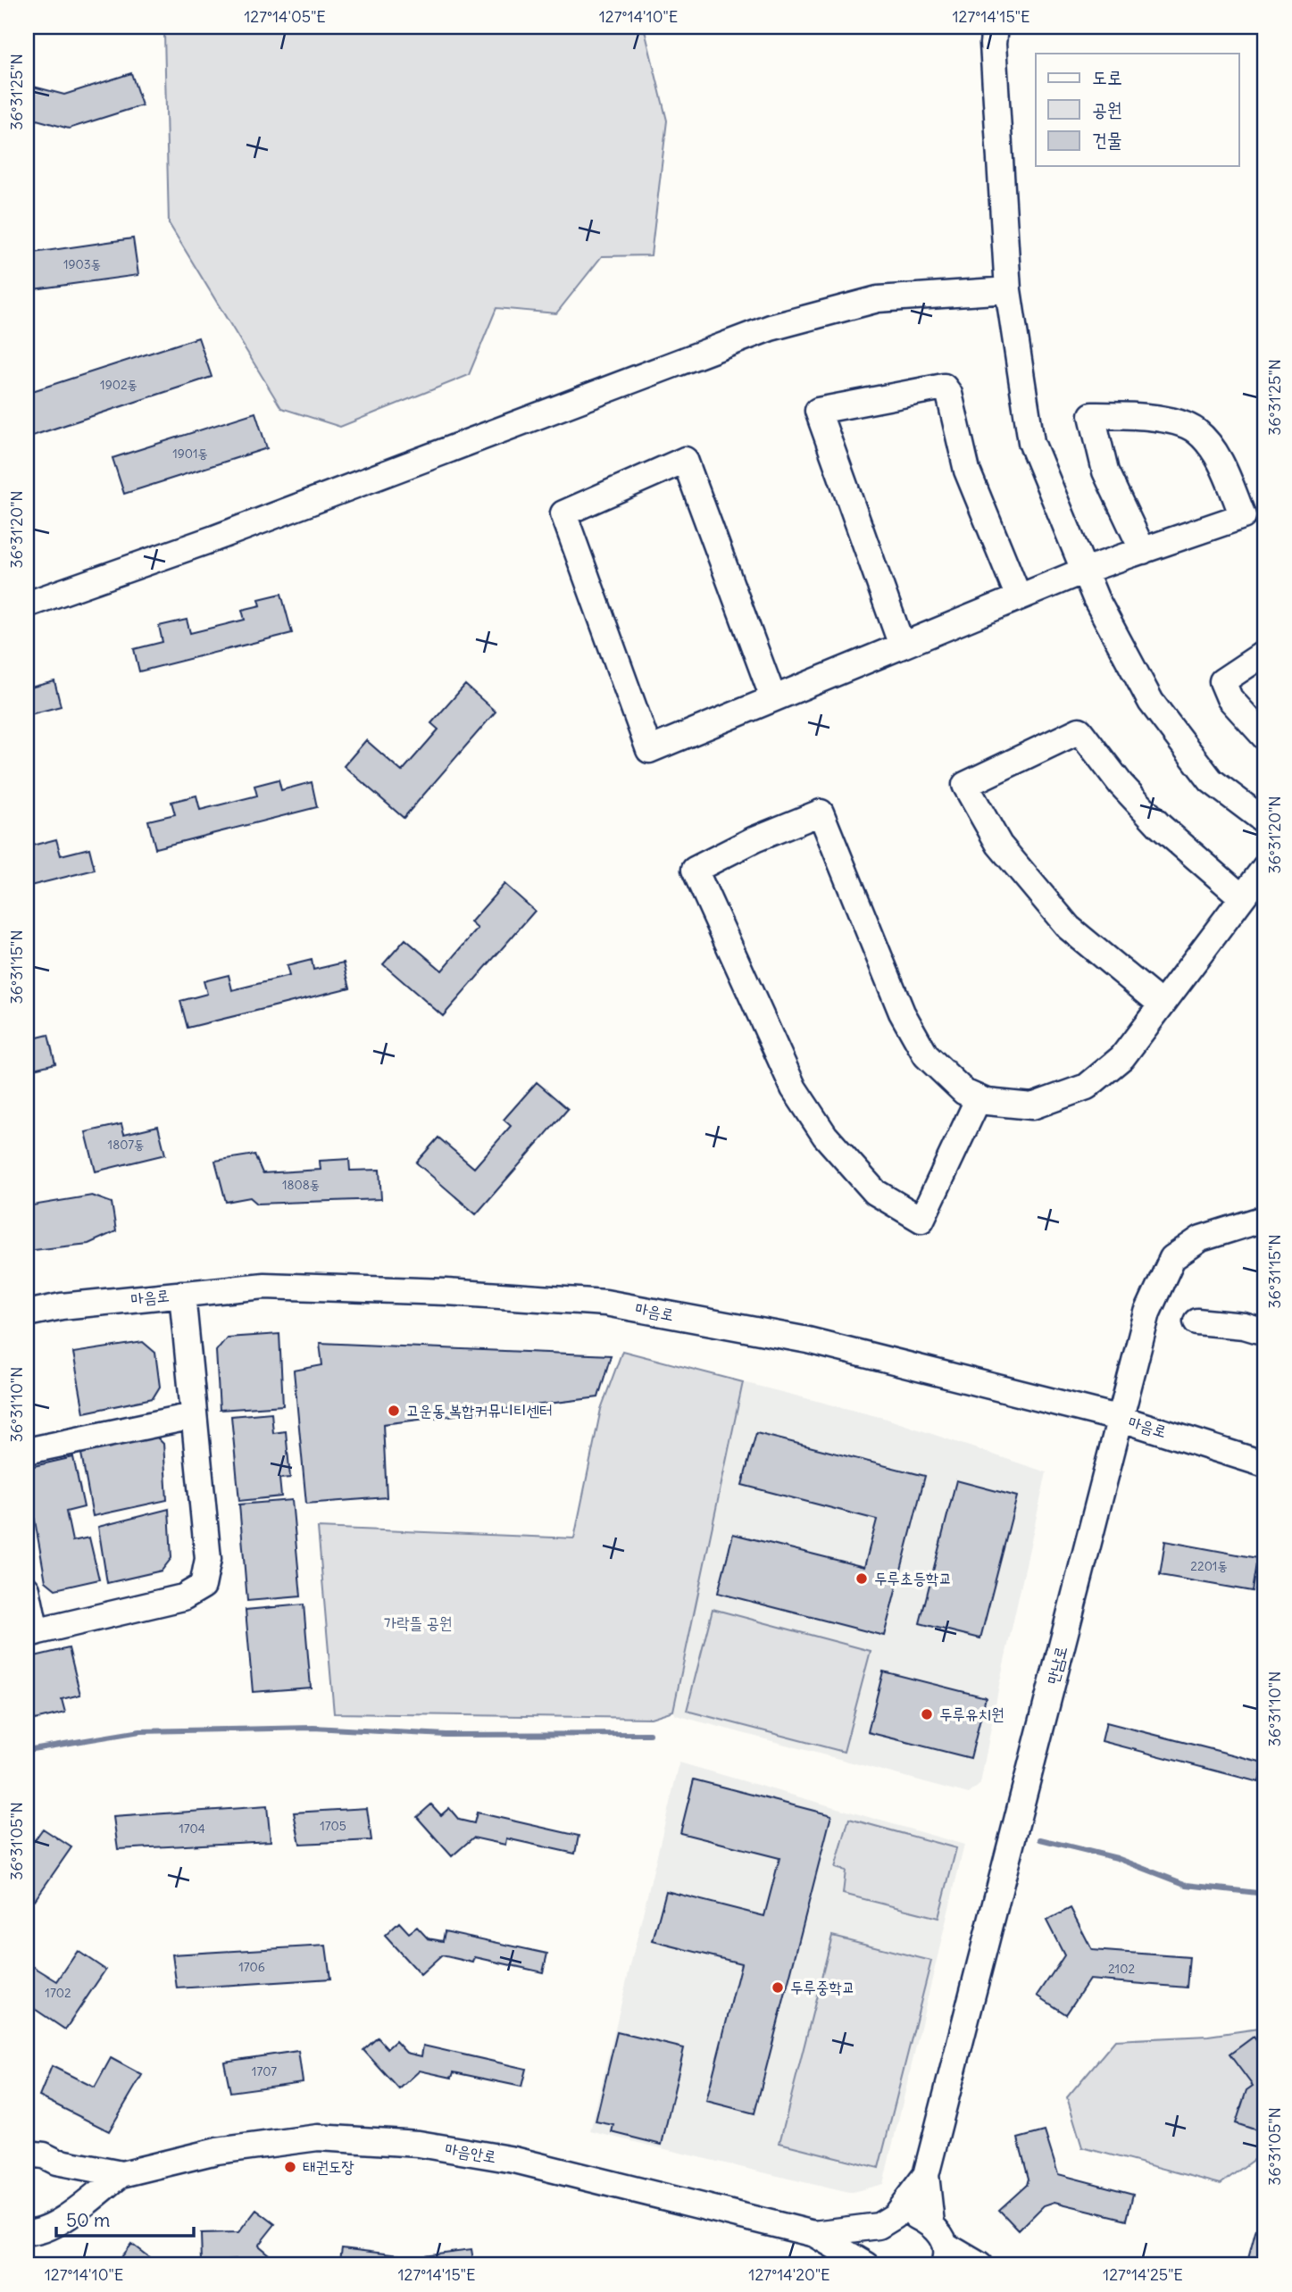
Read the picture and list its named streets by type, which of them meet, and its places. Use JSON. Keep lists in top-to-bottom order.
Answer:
{
  "streets": {
    "street": ["마음로", "만남로", "마음안로"]
  },
  "crossings": [
    ["마음로", "만남로"]
  ],
  "parks": ["가락뜰 공원"],
  "places": [
    "고운동 복합커뮤니티센터",
    "두루초등학교",
    "두루유치원",
    "두루중학교",
    "태권도장"
  ],
  "house_numbers": [
    "1903동",
    "1902동",
    "1901동",
    "1807동",
    "1808동",
    "2201동",
    "1705",
    "1704",
    "1706",
    "2102",
    "1702",
    "1707"
  ],
  "legend": ["도로", "공원", "건물"],
  "scale_bar": "50 m",
  "coordinates": [
    "127°14'05\"E",
    "127°14'10\"E",
    "127°14'15\"E",
    "36°31'25\"N",
    "36°31'20\"N",
    "36°31'15\"N",
    "36°31'10\"N",
    "36°31'05\"N",
    "127°14'20\"E",
    "127°14'25\"E"
  ]
}
